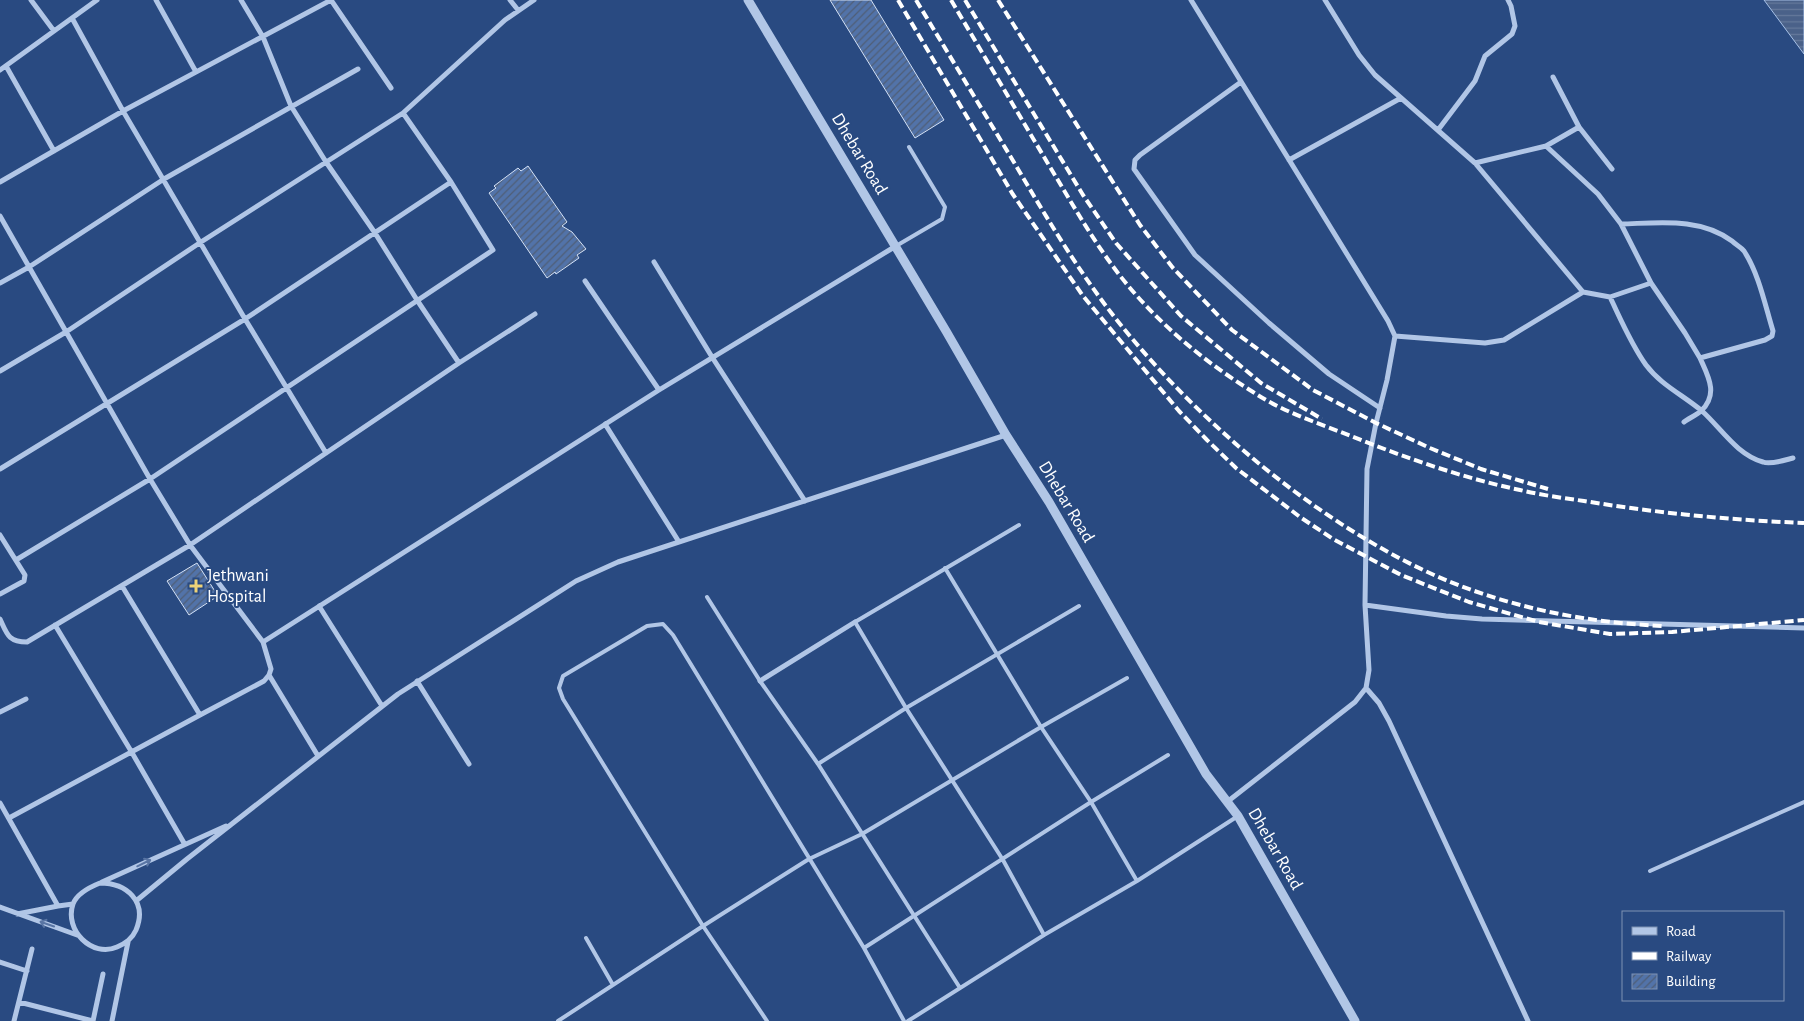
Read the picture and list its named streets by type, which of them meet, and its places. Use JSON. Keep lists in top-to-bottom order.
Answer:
{
  "streets": {
    "street": ["Dhebar Road"]
  },
  "places": {
    "health": ["Jethwani Hospital"]
  },
  "legend": ["Road", "Railway", "Building"]
}
